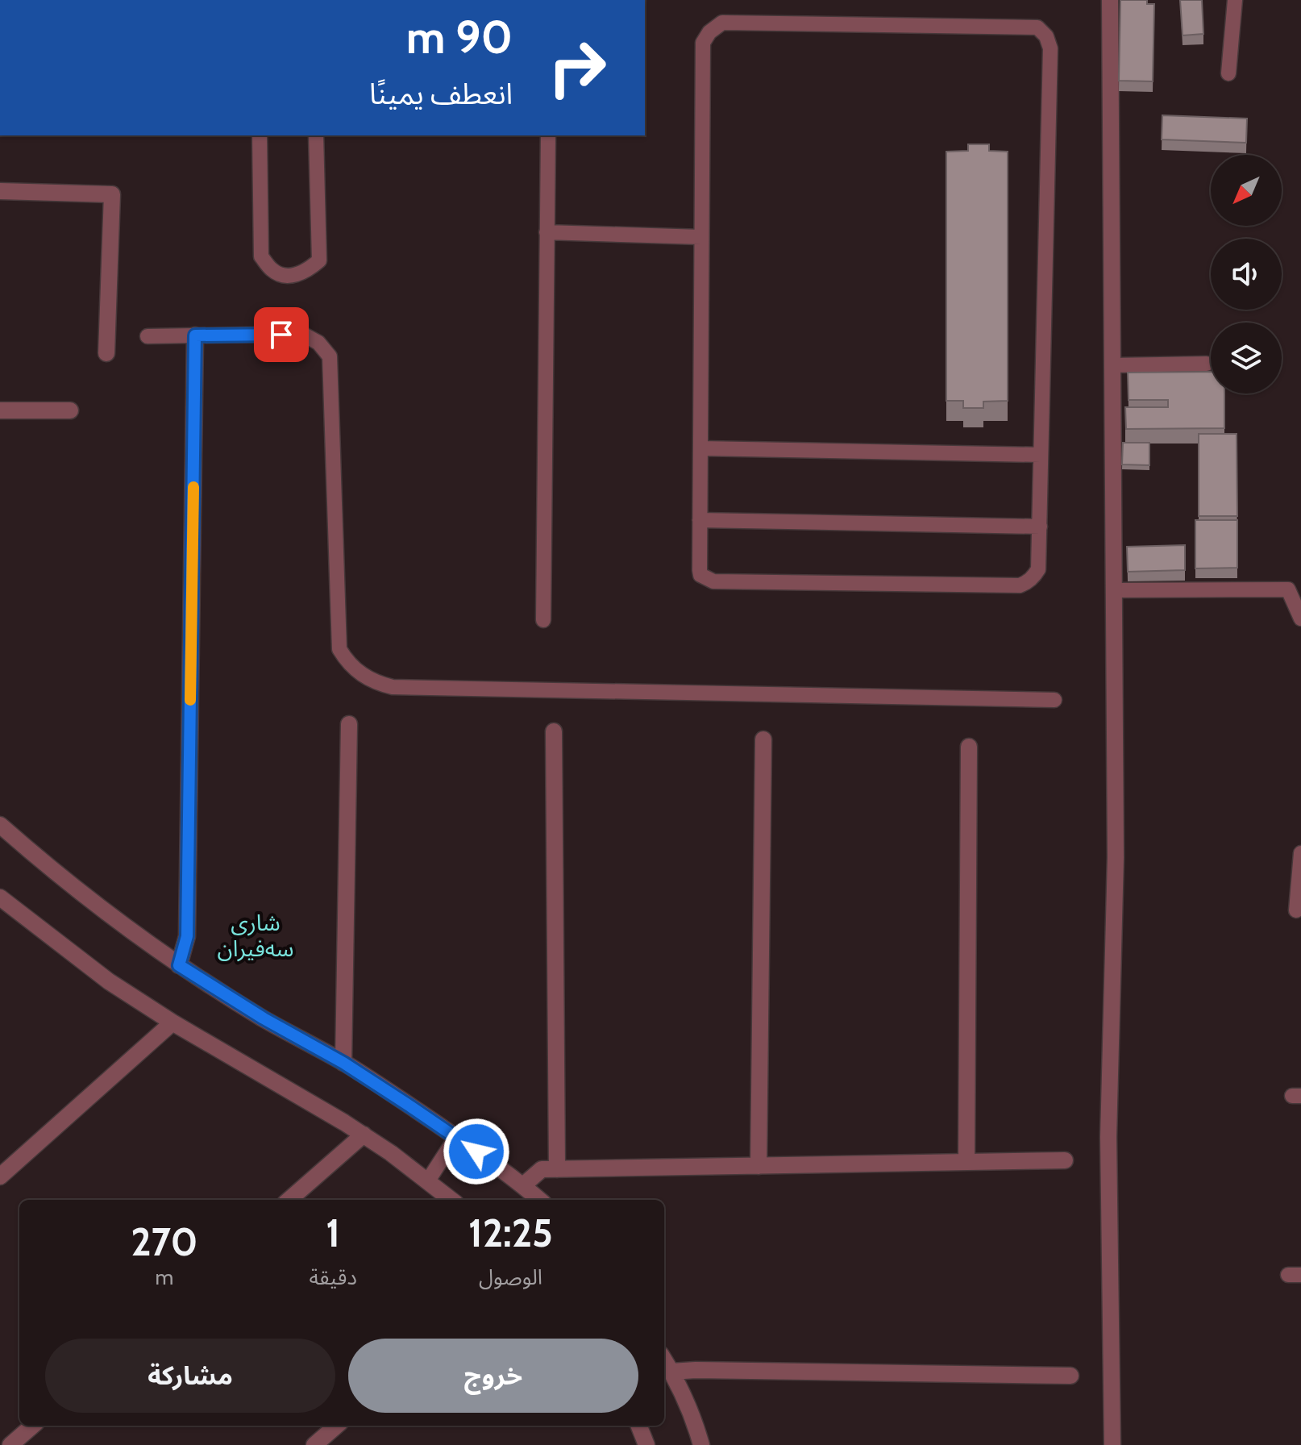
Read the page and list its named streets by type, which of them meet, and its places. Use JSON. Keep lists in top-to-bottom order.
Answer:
{
  "districts": ["شاری سەفیران"],
  "north": "bottom left",
  "page": {
    "turn": ["90 m", "انعطف يمينًا"],
    "eta": [
      "12:25",
      "الوصول",
      "1",
      "دقيقة",
      "270",
      "m"
    ],
    "buttons": ["خروج", "مشاركة"]
  }
}
